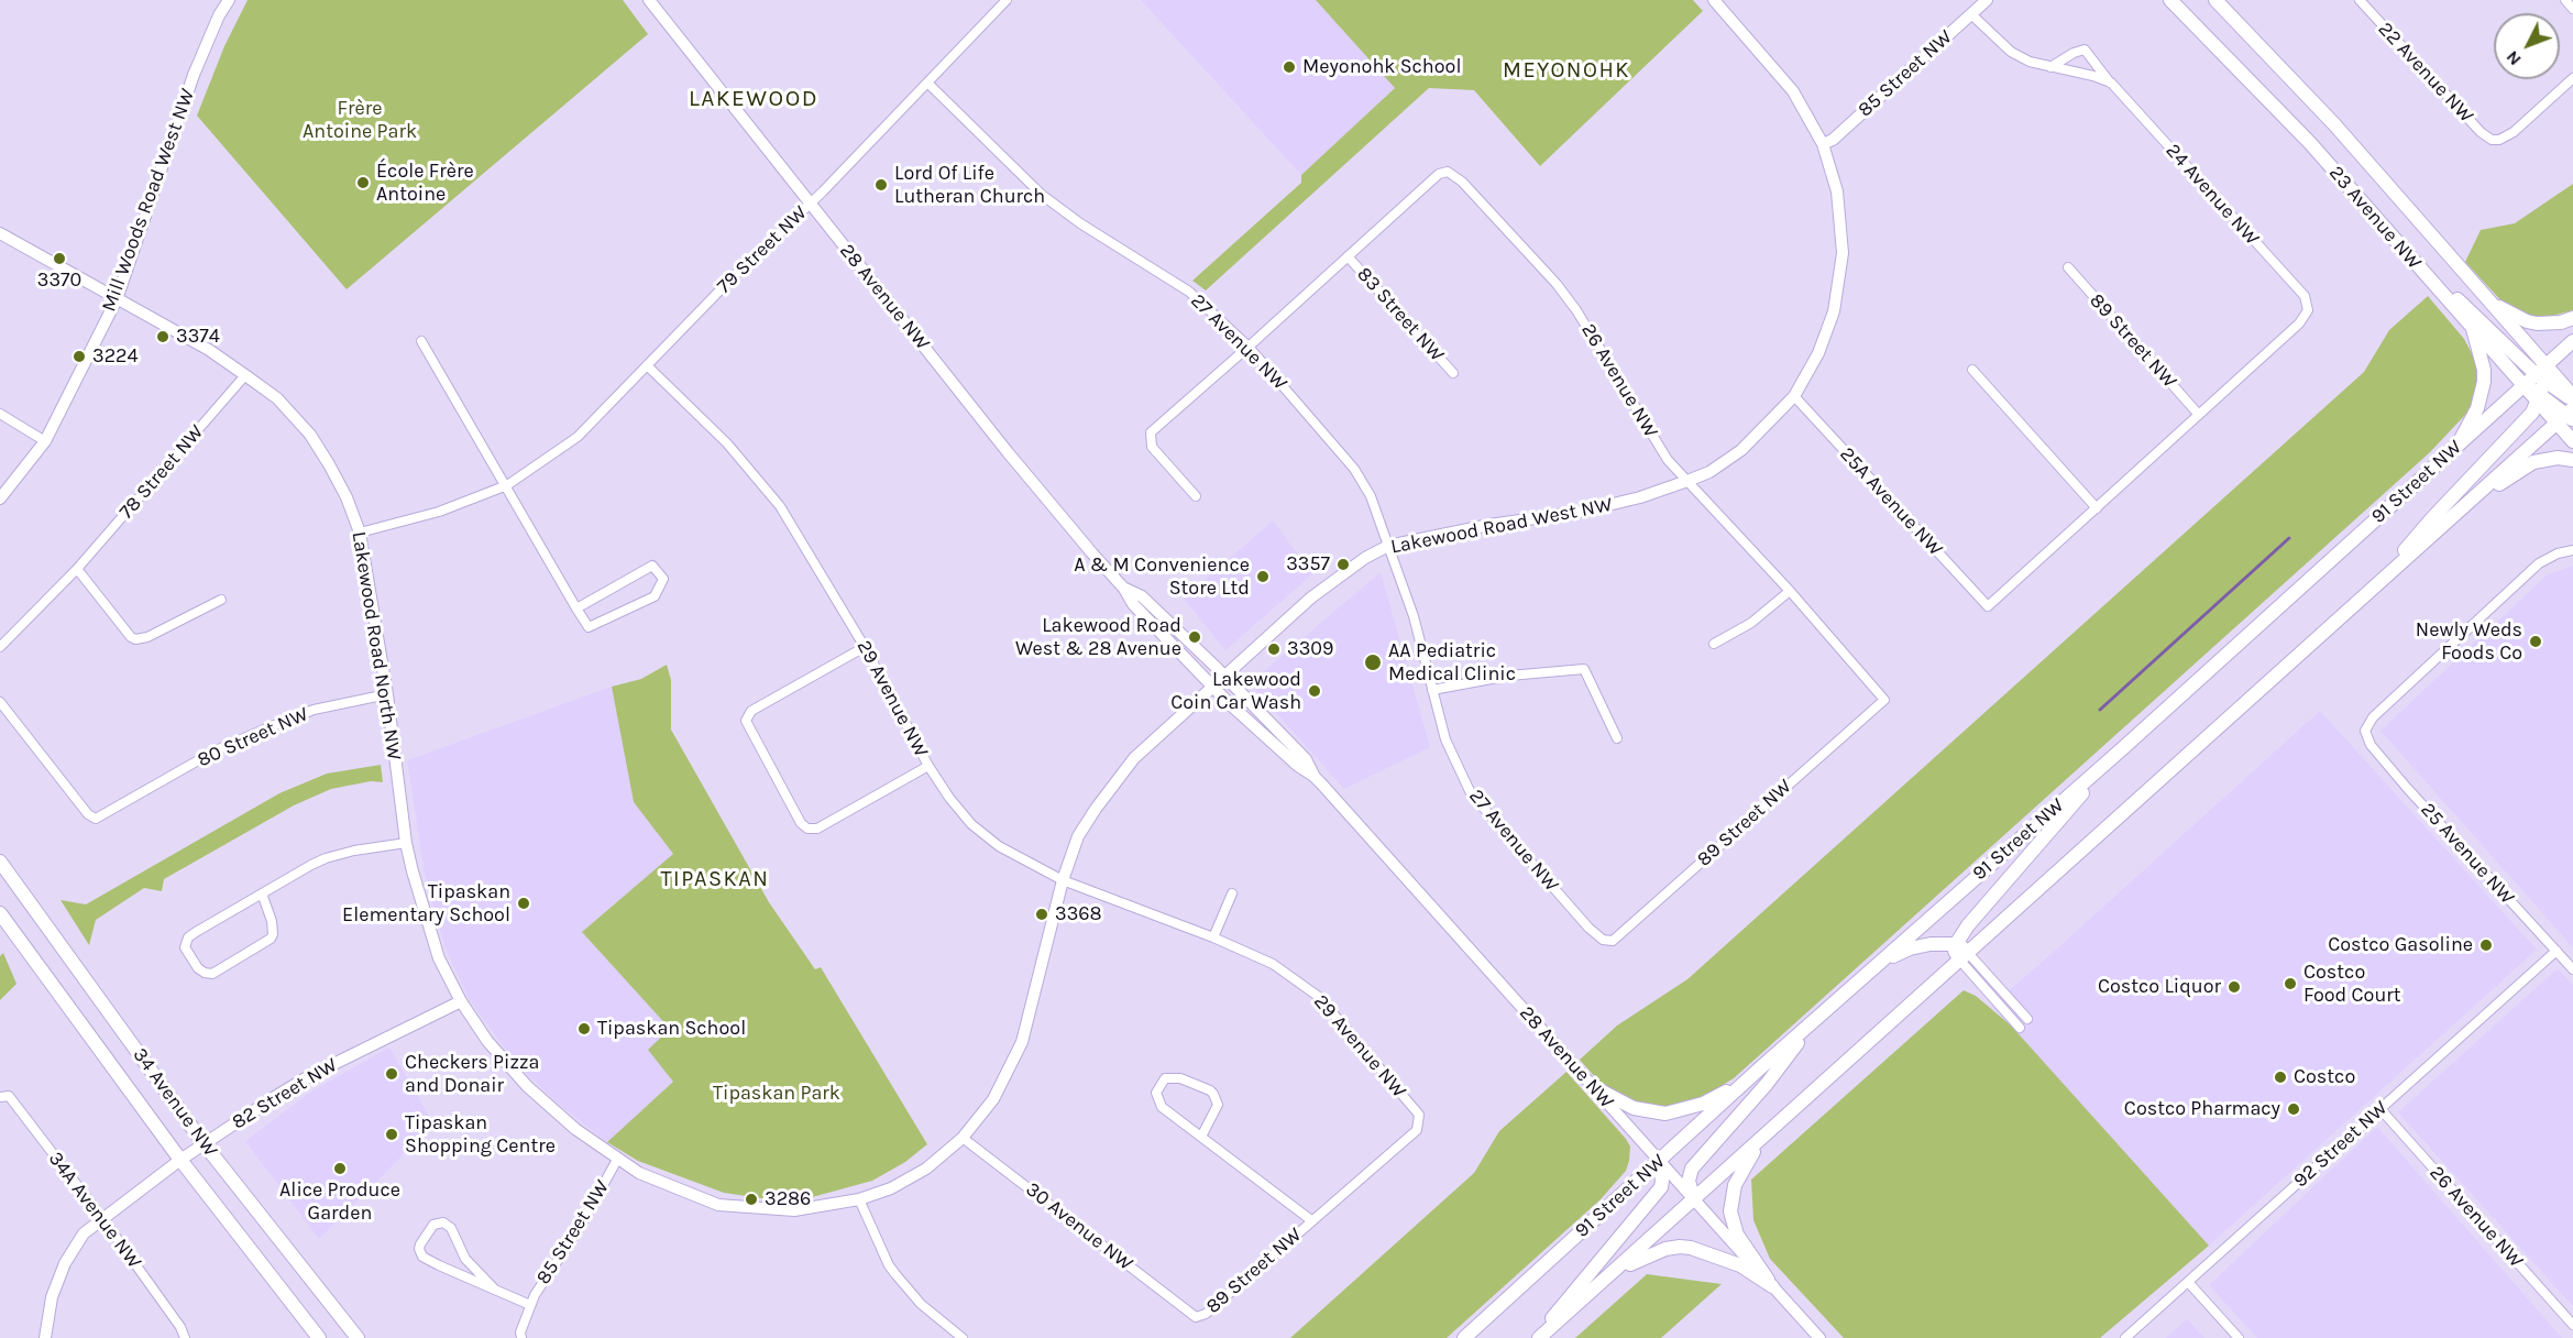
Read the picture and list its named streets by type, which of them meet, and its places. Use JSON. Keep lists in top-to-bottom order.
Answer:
{
  "streets": {
    "main road": ["23 Avenue NW", "91 Street NW", "34 Avenue NW"],
    "street": [
      "22 Avenue NW",
      "85 Street NW",
      "24 Avenue NW",
      "Mill Woods Road West NW",
      "79 Street NW",
      "28 Avenue NW",
      "83 Street NW",
      "89 Street NW",
      "27 Avenue NW",
      "26 Avenue NW",
      "78 Street NW",
      "25A Avenue NW",
      "Lakewood Road West NW",
      "Lakewood Road North NW",
      "29 Avenue NW",
      "80 Street NW",
      "25 Avenue NW",
      "82 Street NW",
      "92 Street NW",
      "34A Avenue NW",
      "30 Avenue NW"
    ]
  },
  "crossings": [
    ["85 Street NW", "Lakewood Road West NW"],
    ["85 Street NW", "Lakewood Road North NW"],
    ["24 Avenue NW", "89 Street NW"],
    ["Mill Woods Road West NW", "Lakewood Road North NW"],
    ["23 Avenue NW", "91 Street NW"],
    ["79 Street NW", "28 Avenue NW"],
    ["79 Street NW", "27 Avenue NW"],
    ["79 Street NW", "Lakewood Road North NW"],
    ["79 Street NW", "29 Avenue NW"],
    ["28 Avenue NW", "91 Street NW"],
    ["28 Avenue NW", "Lakewood Road West NW"],
    ["83 Street NW", "27 Avenue NW"],
    ["83 Street NW", "26 Avenue NW"],
    ["89 Street NW", "27 Avenue NW"],
    ["89 Street NW", "26 Avenue NW"],
    ["89 Street NW", "29 Avenue NW"],
    ["89 Street NW", "30 Avenue NW"],
    ["27 Avenue NW", "Lakewood Road West NW"],
    ["26 Avenue NW", "Lakewood Road West NW"],
    ["26 Avenue NW", "92 Street NW"],
    ["78 Street NW", "Lakewood Road North NW"],
    ["25A Avenue NW", "Lakewood Road West NW"],
    ["Lakewood Road West NW", "Lakewood Road North NW"],
    ["Lakewood Road West NW", "29 Avenue NW"],
    ["Lakewood Road West NW", "30 Avenue NW"],
    ["Lakewood Road North NW", "80 Street NW"],
    ["Lakewood Road North NW", "82 Street NW"],
    ["25 Avenue NW", "92 Street NW"],
    ["82 Street NW", "34 Avenue NW"],
    ["82 Street NW", "34A Avenue NW"]
  ],
  "districts": ["MEYONOHK", "LAKEWOOD", "TIPASKAN"],
  "parks": ["Frère Antoine Park", "Tipaskan Park"],
  "places": [
    "Meyonohk School",
    "École Frère Antoine",
    "Lord Of Life Lutheran Church",
    "3370",
    "3374",
    "3224",
    "3357",
    "A & M Convenience Store Ltd",
    "Lakewood Road West & 28 Avenue",
    "Newly Weds Foods Co",
    "3309",
    "AA Pediatric Medical Clinic",
    "Lakewood Coin Car Wash",
    "Tipaskan Elementary School",
    "3368",
    "Costco Gasoline",
    "Costco Food Court",
    "Costco Liquor",
    "Tipaskan School",
    "Checkers Pizza and Donair",
    "Costco",
    "Costco Pharmacy",
    "Tipaskan Shopping Centre",
    "Alice Produce Garden",
    "3286"
  ],
  "north": "bottom left"
}
